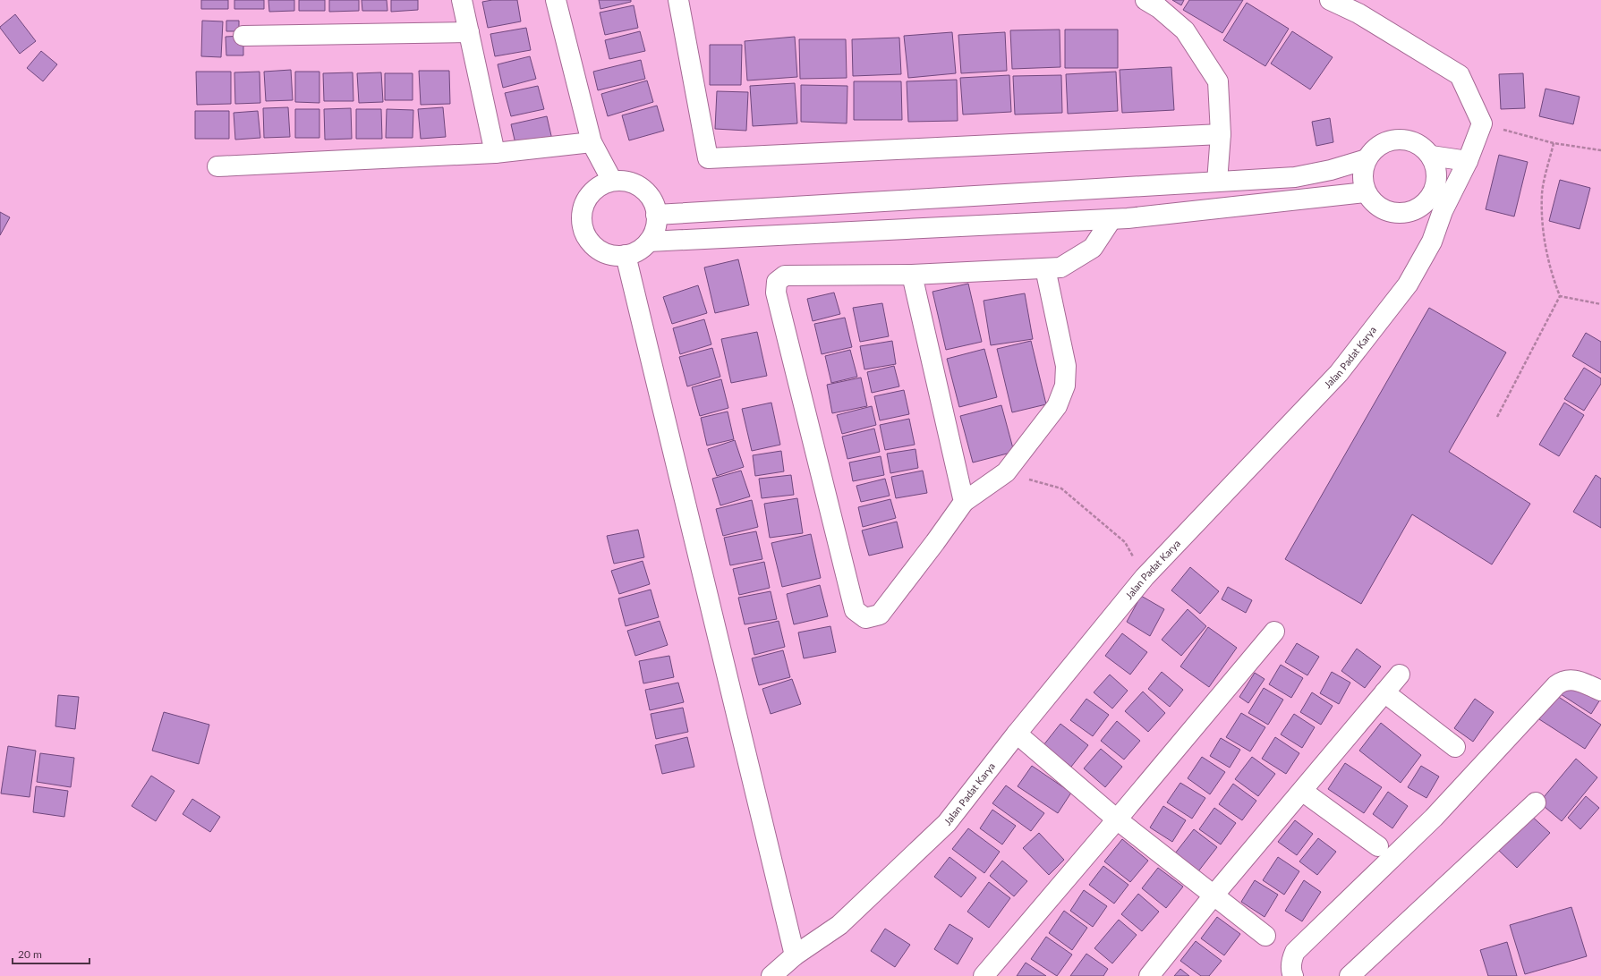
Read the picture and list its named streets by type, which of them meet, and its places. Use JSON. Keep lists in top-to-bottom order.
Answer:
{
  "streets": {
    "street": ["Jalan Padat Karya"]
  },
  "scale_bar": "20 m"
}
